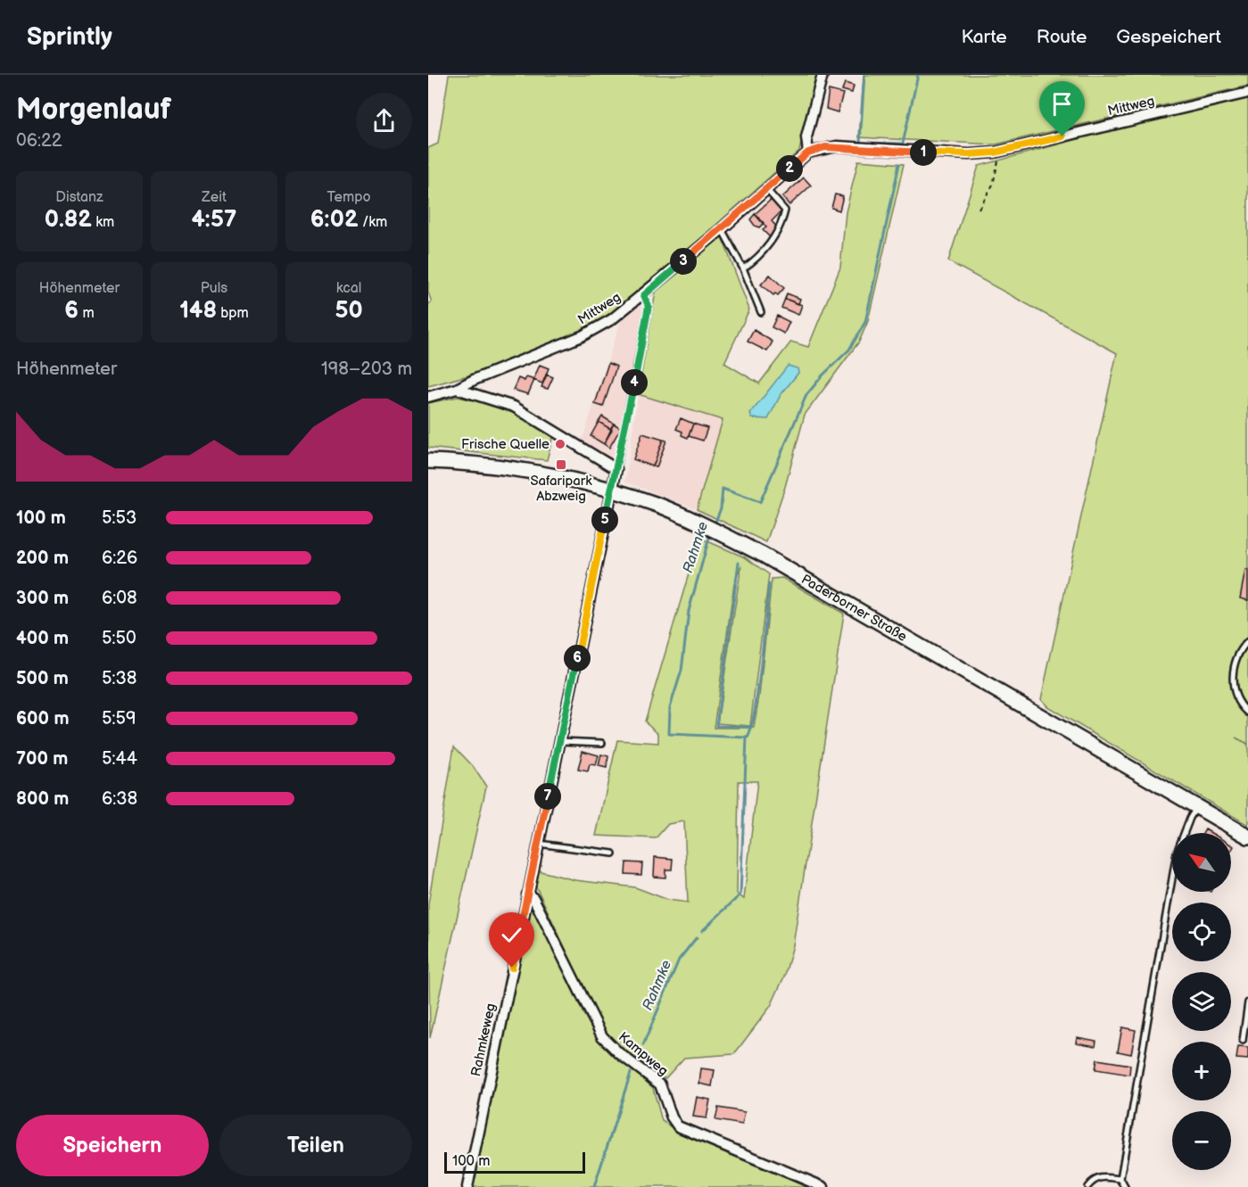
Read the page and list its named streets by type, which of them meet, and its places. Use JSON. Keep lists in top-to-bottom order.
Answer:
{
  "streets": {
    "main road": ["Paderborner Straße"],
    "street": ["Mittweg", "Rahmkeweg", "Kampweg"]
  },
  "crossings": [
    ["Paderborner Straße", "Rahmkeweg"],
    ["Rahmkeweg", "Kampweg"]
  ],
  "water": ["Rahmke"],
  "places": {
    "other": ["Frische Quelle"],
    "transit": ["Safaripark Abzweig"]
  },
  "scale_bar": "100 m",
  "north": "top left",
  "page": {
    "header": "Sprintly",
    "nav": ["Karte", "Route", "Gespeichert"],
    "heading": ["Morgenlauf", "06:22"],
    "pins": [
      "1",
      "2",
      "3",
      "4",
      "5",
      "6",
      "7"
    ],
    "stats": [
      ["Distanz", "0.82 km"],
      ["Zeit", "4:57"],
      ["Tempo", "6:02 /km"],
      ["Höhenmeter", "6 m"],
      ["Puls", "148 bpm"],
      ["kcal", "50"]
    ],
    "chart": ["Höhenmeter", "198–203 m"],
    "list": [
      {
        "name": "100 m",
        "note": "5:53"
      },
      {
        "name": "200 m",
        "note": "6:26"
      },
      {
        "name": "300 m",
        "note": "6:08"
      },
      {
        "name": "400 m",
        "note": "5:50"
      },
      {
        "name": "500 m",
        "note": "5:38"
      },
      {
        "name": "600 m",
        "note": "5:59"
      },
      {
        "name": "700 m",
        "note": "5:44"
      },
      {
        "name": "800 m",
        "note": "6:38"
      }
    ],
    "map_buttons": ["+", "−"],
    "buttons": ["Speichern", "Teilen"],
    "scale": "100 m"
  }
}
